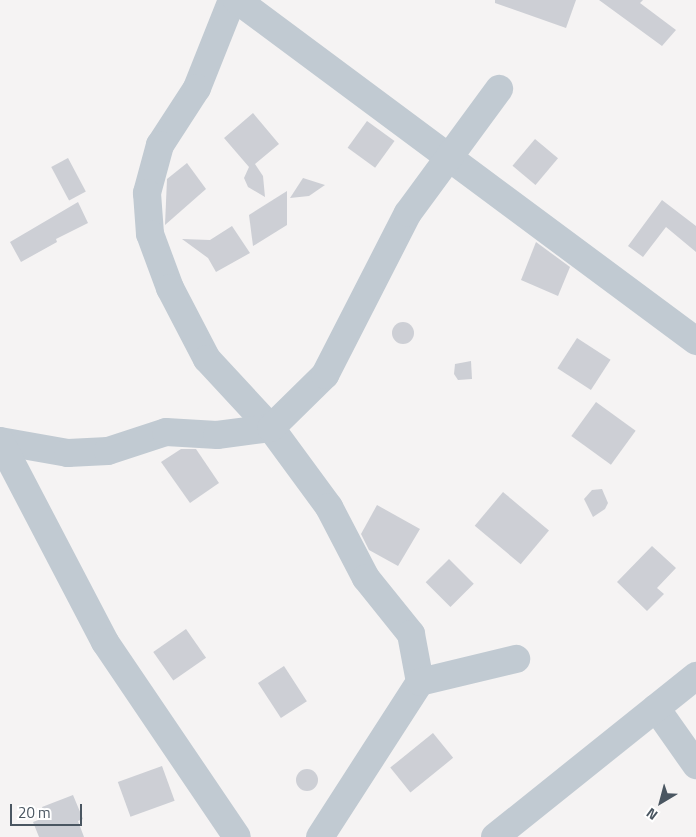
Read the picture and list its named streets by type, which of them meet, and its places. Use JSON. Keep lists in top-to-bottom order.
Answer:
{
  "scale_bar": "20 m",
  "north": "bottom left"
}
